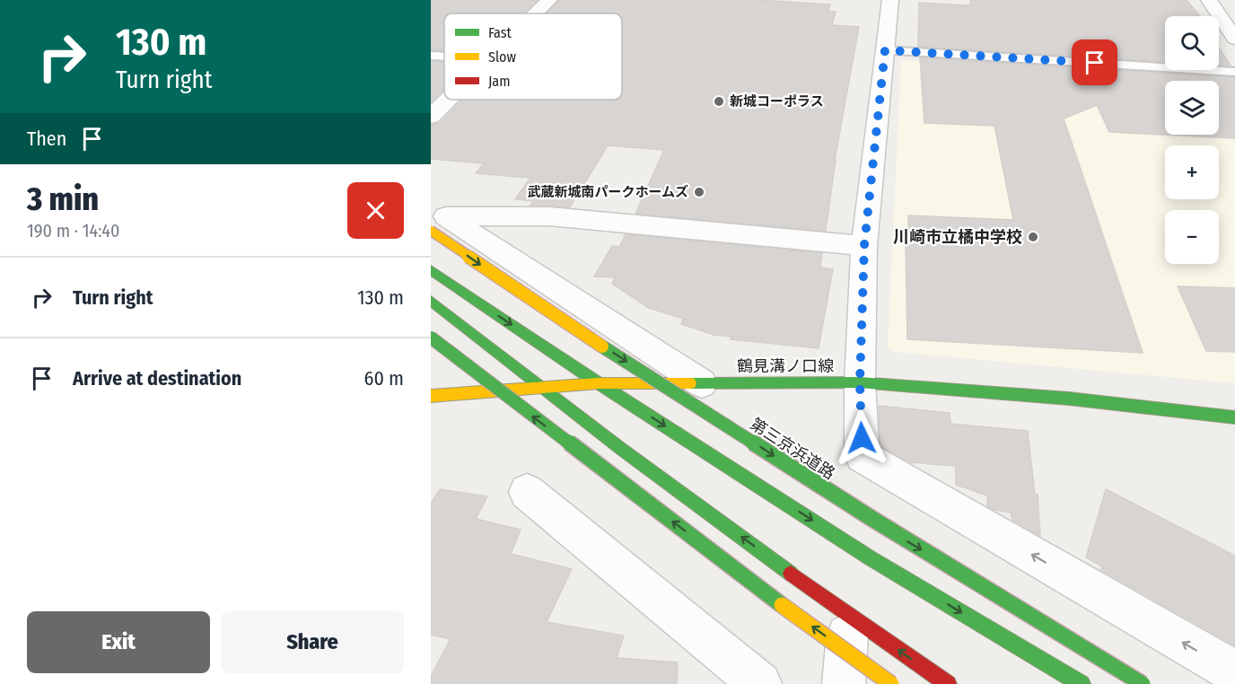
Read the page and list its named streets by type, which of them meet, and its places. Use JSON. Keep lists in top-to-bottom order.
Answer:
{
  "streets": {
    "main road": ["鶴見溝ノ口線", "第三京浜道路"]
  },
  "places": ["新城コーポラス", "武蔵新城南パークホームズ", "川崎市立橘中学校"],
  "legend": ["Fast", "Slow", "Jam"],
  "page": {
    "turn": ["130 m", "Turn right"],
    "map_buttons": ["+", "−"],
    "then": "Then",
    "heading": ["3 min", "190 m · 14:40"],
    "list": [
      {
        "name": "Turn right",
        "value": "130 m"
      },
      {
        "name": "Arrive at destination",
        "value": "60 m"
      }
    ],
    "buttons": ["Exit", "Share"]
  }
}
